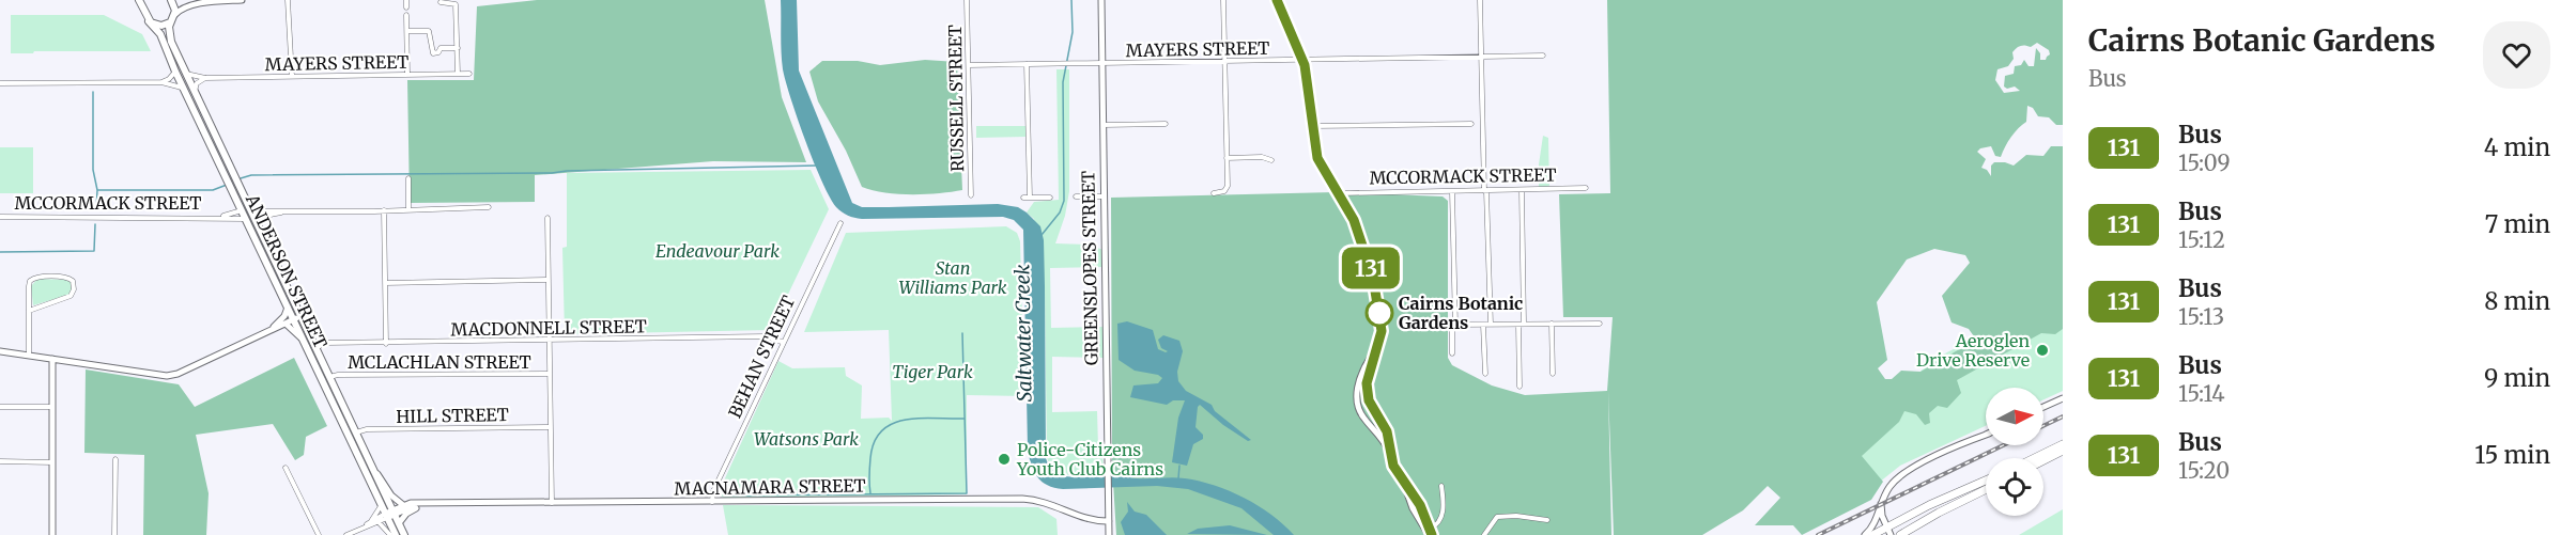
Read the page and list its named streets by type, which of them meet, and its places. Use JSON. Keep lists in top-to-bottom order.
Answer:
{
  "streets": {
    "main road": ["MCCORMACK STREET", "ANDERSON STREET"],
    "street": [
      "MAYERS STREET",
      "RUSSELL STREET",
      "GREENSLOPES STREET",
      "MACDONNELL STREET",
      "BEHAN STREET",
      "MCLACHLAN STREET",
      "HILL STREET",
      "MACNAMARA STREET"
    ]
  },
  "crossings": [
    ["MAYERS STREET", "RUSSELL STREET"],
    ["MAYERS STREET", "GREENSLOPES STREET"],
    ["MAYERS STREET", "ANDERSON STREET"],
    ["MCCORMACK STREET", "ANDERSON STREET"],
    ["GREENSLOPES STREET", "MACNAMARA STREET"],
    ["ANDERSON STREET", "MACDONNELL STREET"],
    ["ANDERSON STREET", "MCLACHLAN STREET"],
    ["ANDERSON STREET", "HILL STREET"],
    ["ANDERSON STREET", "MACNAMARA STREET"],
    ["MACDONNELL STREET", "BEHAN STREET"],
    ["BEHAN STREET", "MACNAMARA STREET"]
  ],
  "water": ["Saltwater Creek"],
  "parks": [
    "Endeavour Park",
    "Stan Williams Park",
    "Tiger Park",
    "Watsons Park"
  ],
  "places": ["Cairns Botanic Gardens", "Aeroglen Drive Reserve", "Police-Citizens Youth Club Cairns"],
  "lines": ["bus line 131"],
  "north": "right",
  "page": {
    "on_map": "131",
    "heading": ["Cairns Botanic Gardens", "Bus"],
    "list": [
      {
        "mark": "131",
        "name": "Bus",
        "note": "15:09",
        "value": "4 min"
      },
      {
        "mark": "131",
        "name": "Bus",
        "note": "15:12",
        "value": "7 min"
      },
      {
        "mark": "131",
        "name": "Bus",
        "note": "15:13",
        "value": "8 min"
      },
      {
        "mark": "131",
        "name": "Bus",
        "note": "15:14",
        "value": "9 min"
      },
      {
        "mark": "131",
        "name": "Bus",
        "note": "15:20",
        "value": "15 min"
      }
    ]
  }
}
